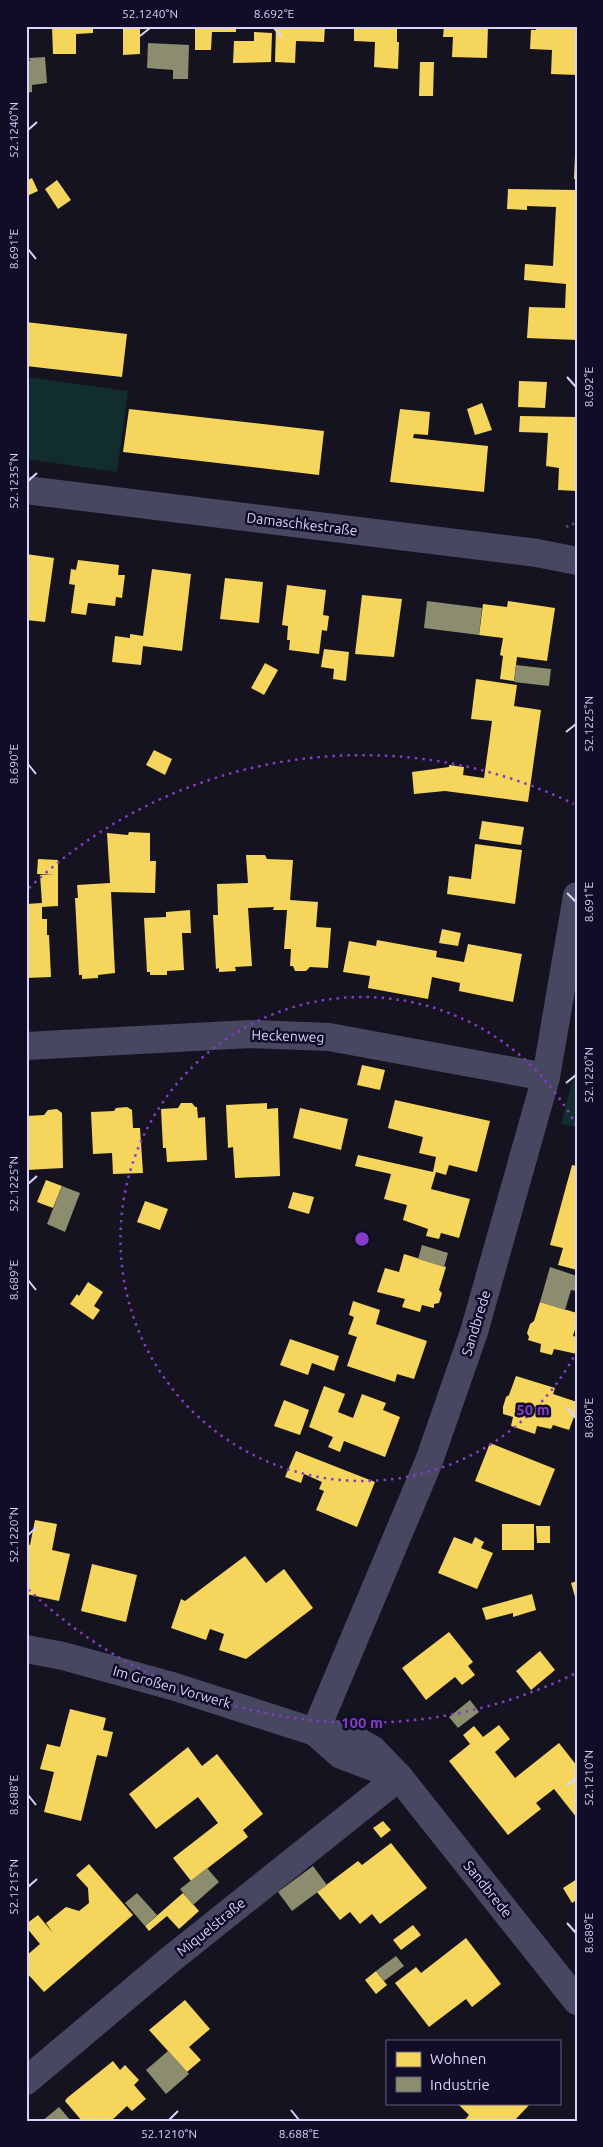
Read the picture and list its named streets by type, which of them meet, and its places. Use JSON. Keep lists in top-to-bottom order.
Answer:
{
  "streets": {
    "street": [
      "Damaschkestraße",
      "Heckenweg",
      "Sandbrede",
      "Im Großen Vorwerk",
      "Miquelstraße"
    ]
  },
  "crossings": [
    ["Heckenweg", "Sandbrede"],
    ["Sandbrede", "Im Großen Vorwerk"],
    ["Sandbrede", "Miquelstraße"]
  ],
  "legend": ["Wohnen", "Industrie"],
  "coordinates": [
    "52.1240°N",
    "8.692°E",
    "8.691°E",
    "52.1235°N",
    "52.1225°N",
    "8.690°E",
    "52.1220°N",
    "8.689°E",
    "52.1210°N",
    "8.688°E",
    "52.1215°N"
  ],
  "rings": ["50 m", "100 m"]
}
